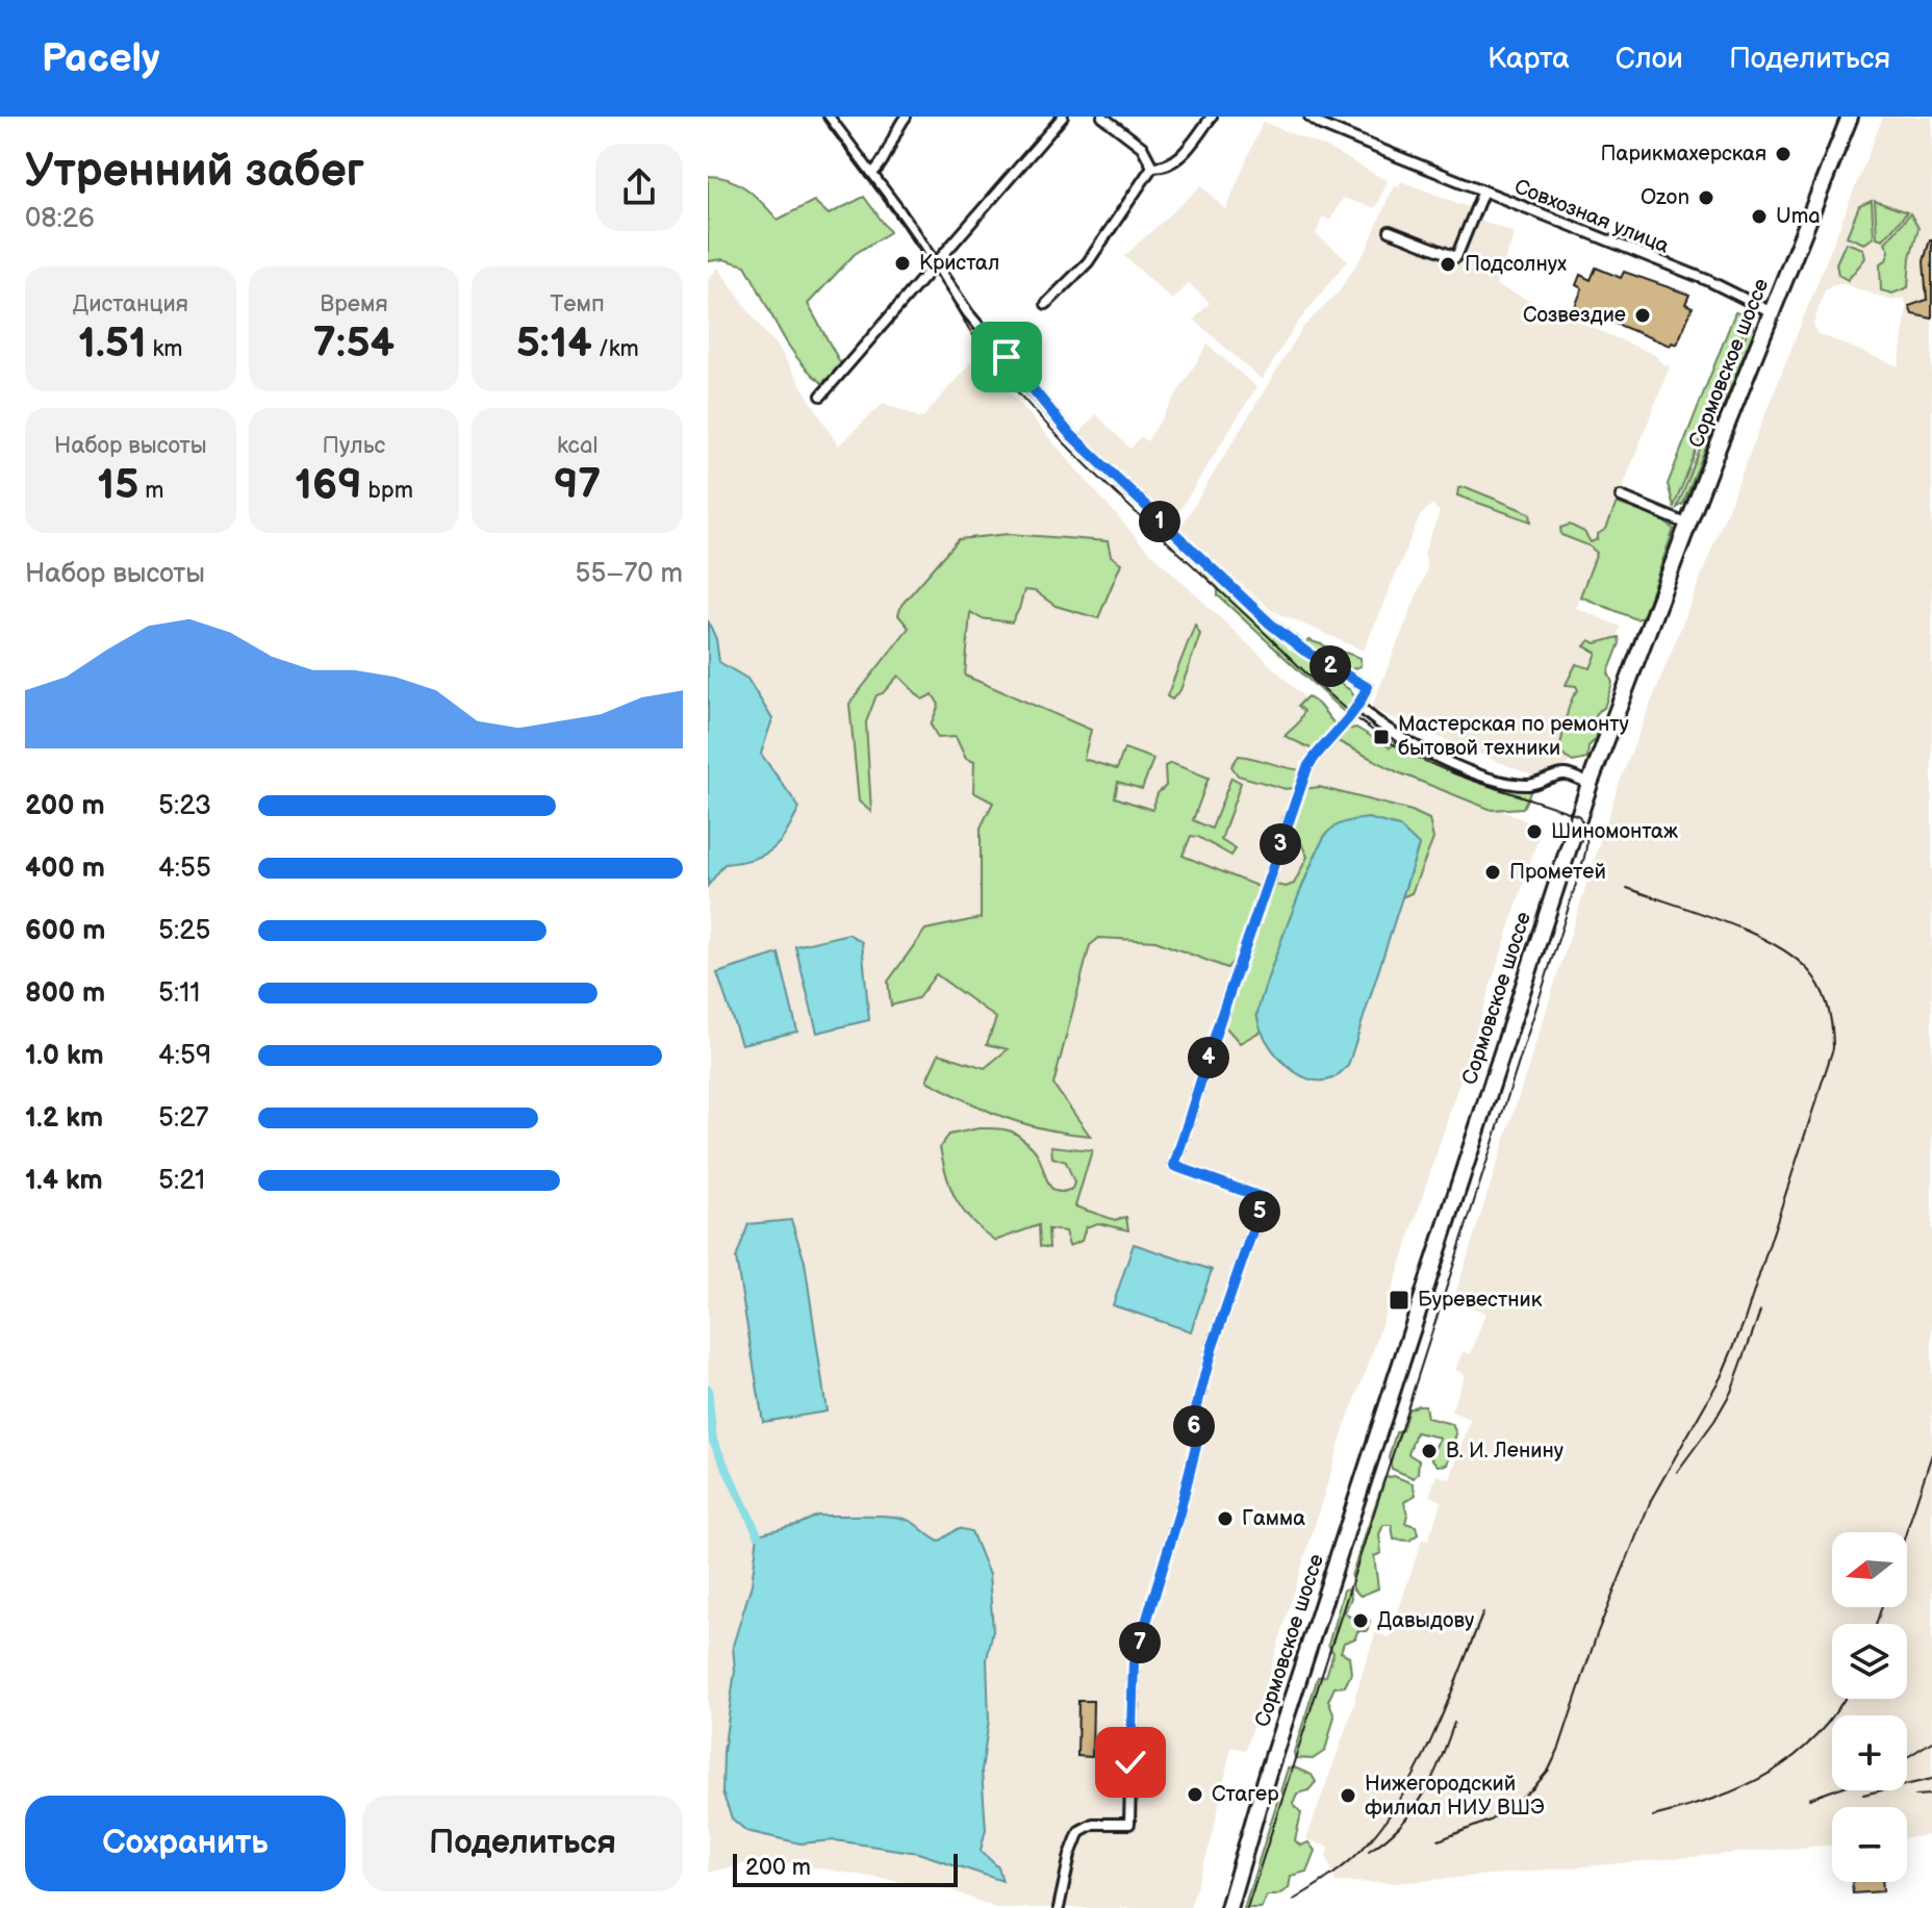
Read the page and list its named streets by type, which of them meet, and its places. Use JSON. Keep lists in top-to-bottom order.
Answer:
{
  "streets": {
    "main road": ["Сормовское шоссе"],
    "street": ["Совхозная улица"]
  },
  "crossings": [
    ["Совхозная улица", "Сормовское шоссе"]
  ],
  "places": {
    "other": [
      "Парикмахерская",
      "Ozon",
      "Uma",
      "Кристал",
      "Подсолнух",
      "Созвездие",
      "Шиномонтаж",
      "Прометей",
      "В. И. Ленину",
      "Гамма",
      "Давыдову",
      "Стагер",
      "Нижегородский филиал НИУ ВШЭ"
    ],
    "transit": ["Мастерская по ремонту бытовой техники", "Буревестник"]
  },
  "scale_bar": "200 m",
  "north": "left",
  "page": {
    "header": "Pacely",
    "nav": ["Карта", "Слои", "Поделиться"],
    "heading": ["Утренний забег", "08:26"],
    "stats": [
      ["Дистанция", "1.51 km"],
      ["Время", "7:54"],
      ["Темп", "5:14 /km"],
      ["Набор высоты", "15 m"],
      ["Пульс", "169 bpm"],
      ["kcal", "97"]
    ],
    "pins": [
      "1",
      "2",
      "3",
      "4",
      "5",
      "6",
      "7"
    ],
    "chart": ["Набор высоты", "55–70 m"],
    "list": [
      {
        "name": "200 m",
        "note": "5:23"
      },
      {
        "name": "400 m",
        "note": "4:55"
      },
      {
        "name": "600 m",
        "note": "5:25"
      },
      {
        "name": "800 m",
        "note": "5:11"
      },
      {
        "name": "1.0 km",
        "note": "4:59"
      },
      {
        "name": "1.2 km",
        "note": "5:27"
      },
      {
        "name": "1.4 km",
        "note": "5:21"
      }
    ],
    "map_buttons": ["+", "−"],
    "buttons": ["Сохранить", "Поделиться"],
    "scale": "200 m"
  }
}
